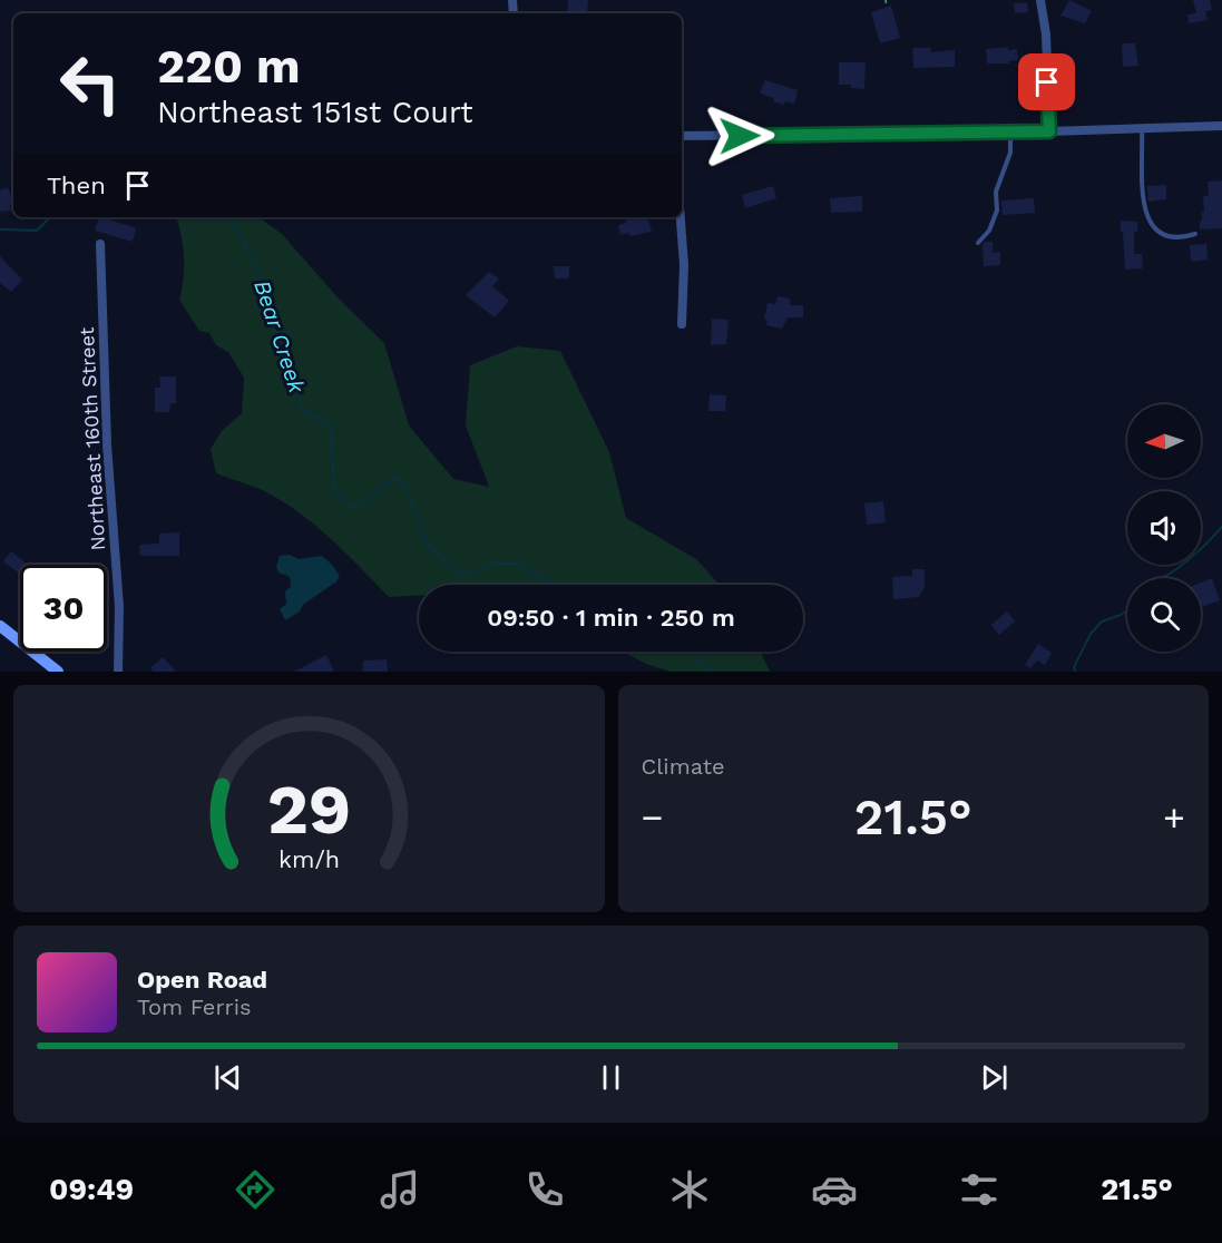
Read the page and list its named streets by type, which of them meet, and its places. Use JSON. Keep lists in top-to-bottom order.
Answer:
{
  "streets": {
    "street": ["Northeast 160th Street"]
  },
  "water": ["Bear Creek"],
  "north": "left",
  "page": {
    "turn": ["220 m", "Northeast 151st Court"],
    "then": "Then",
    "limit": "30",
    "trip": "09:50 · 1 min · 250 m",
    "tile": "Climate",
    "heat": ["−", "21.5°", "+"],
    "song": ["Open Road", "Tom Ferris"],
    "tabs": ["09:49", "21.5°"],
    "gauge": ["29", "km/h"]
  }
}
